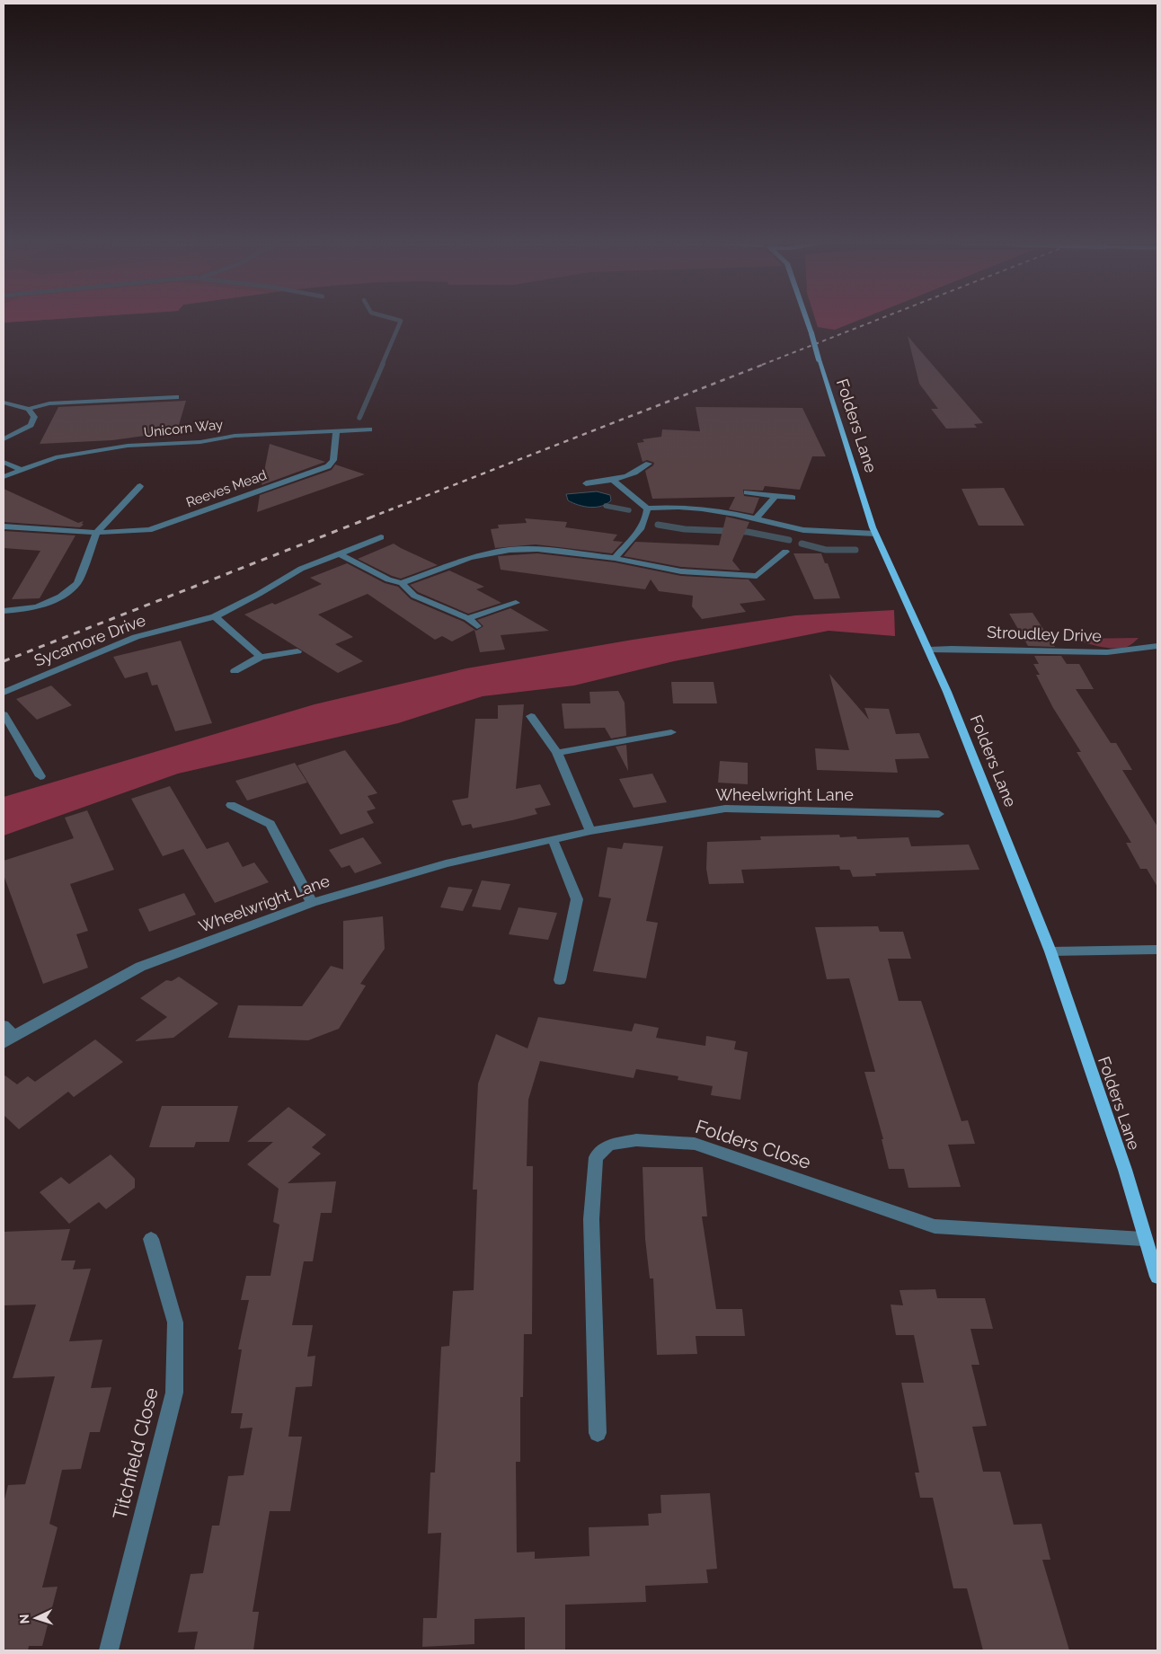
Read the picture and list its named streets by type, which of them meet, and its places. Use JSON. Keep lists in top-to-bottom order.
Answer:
{
  "streets": {
    "main road": ["Folders Lane"],
    "street": [
      "Unicorn Way",
      "Reeves Mead",
      "Stroudley Drive",
      "Sycamore Drive",
      "Wheelwright Lane",
      "Folders Close",
      "Titchfield Close"
    ]
  },
  "crossings": [
    ["Folders Lane", "Stroudley Drive"],
    ["Folders Lane", "Folders Close"],
    ["Unicorn Way", "Reeves Mead"]
  ],
  "north": "left"
}
